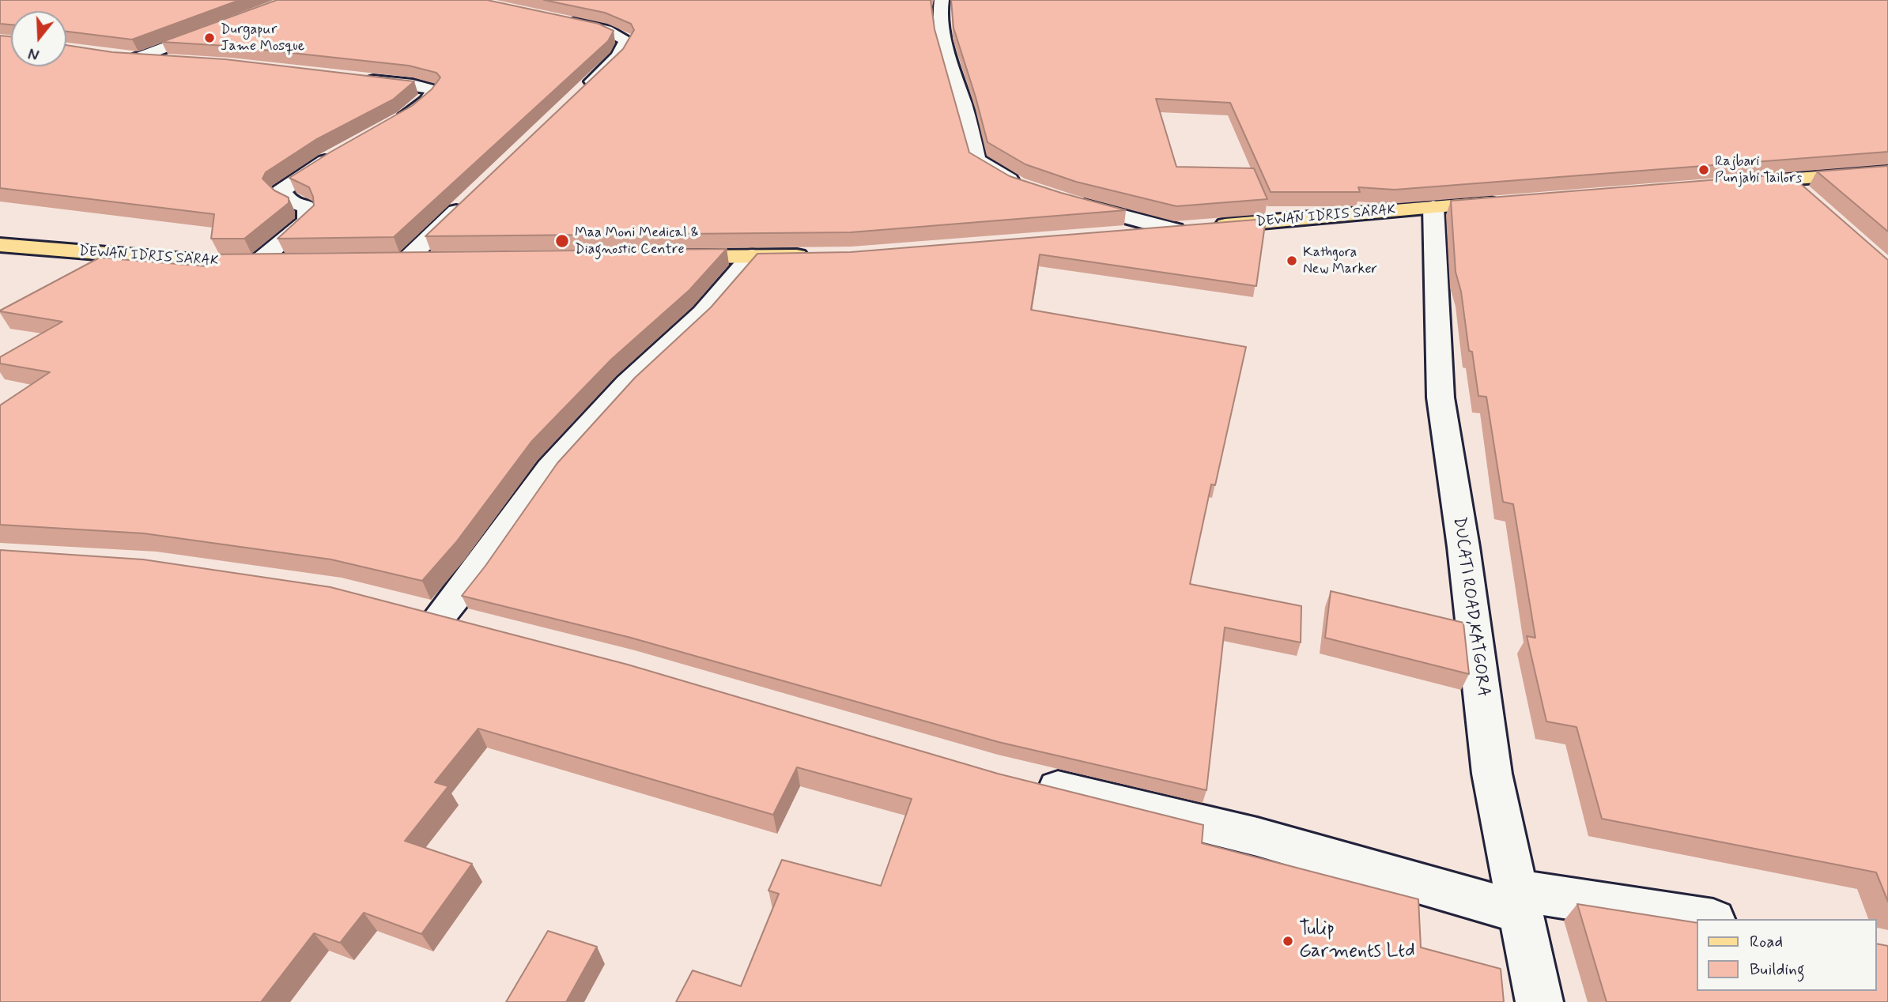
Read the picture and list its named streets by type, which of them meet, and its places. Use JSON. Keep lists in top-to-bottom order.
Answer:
{
  "streets": {
    "main road": ["DEWAN IDRIS SARAK"],
    "street": ["DUCATI ROAD,KATGORA"]
  },
  "crossings": [
    ["DEWAN IDRIS SARAK", "DUCATI ROAD,KATGORA"]
  ],
  "places": [
    "Durgapur Jame Mosque",
    "Rajbari Punjabi Tailors",
    "Maa Moni Medical & Diagnostic Centre",
    "Kathgora New Marker",
    "Tulip Garments Ltd"
  ],
  "legend": ["Road", "Building"],
  "north": "bottom"
}
